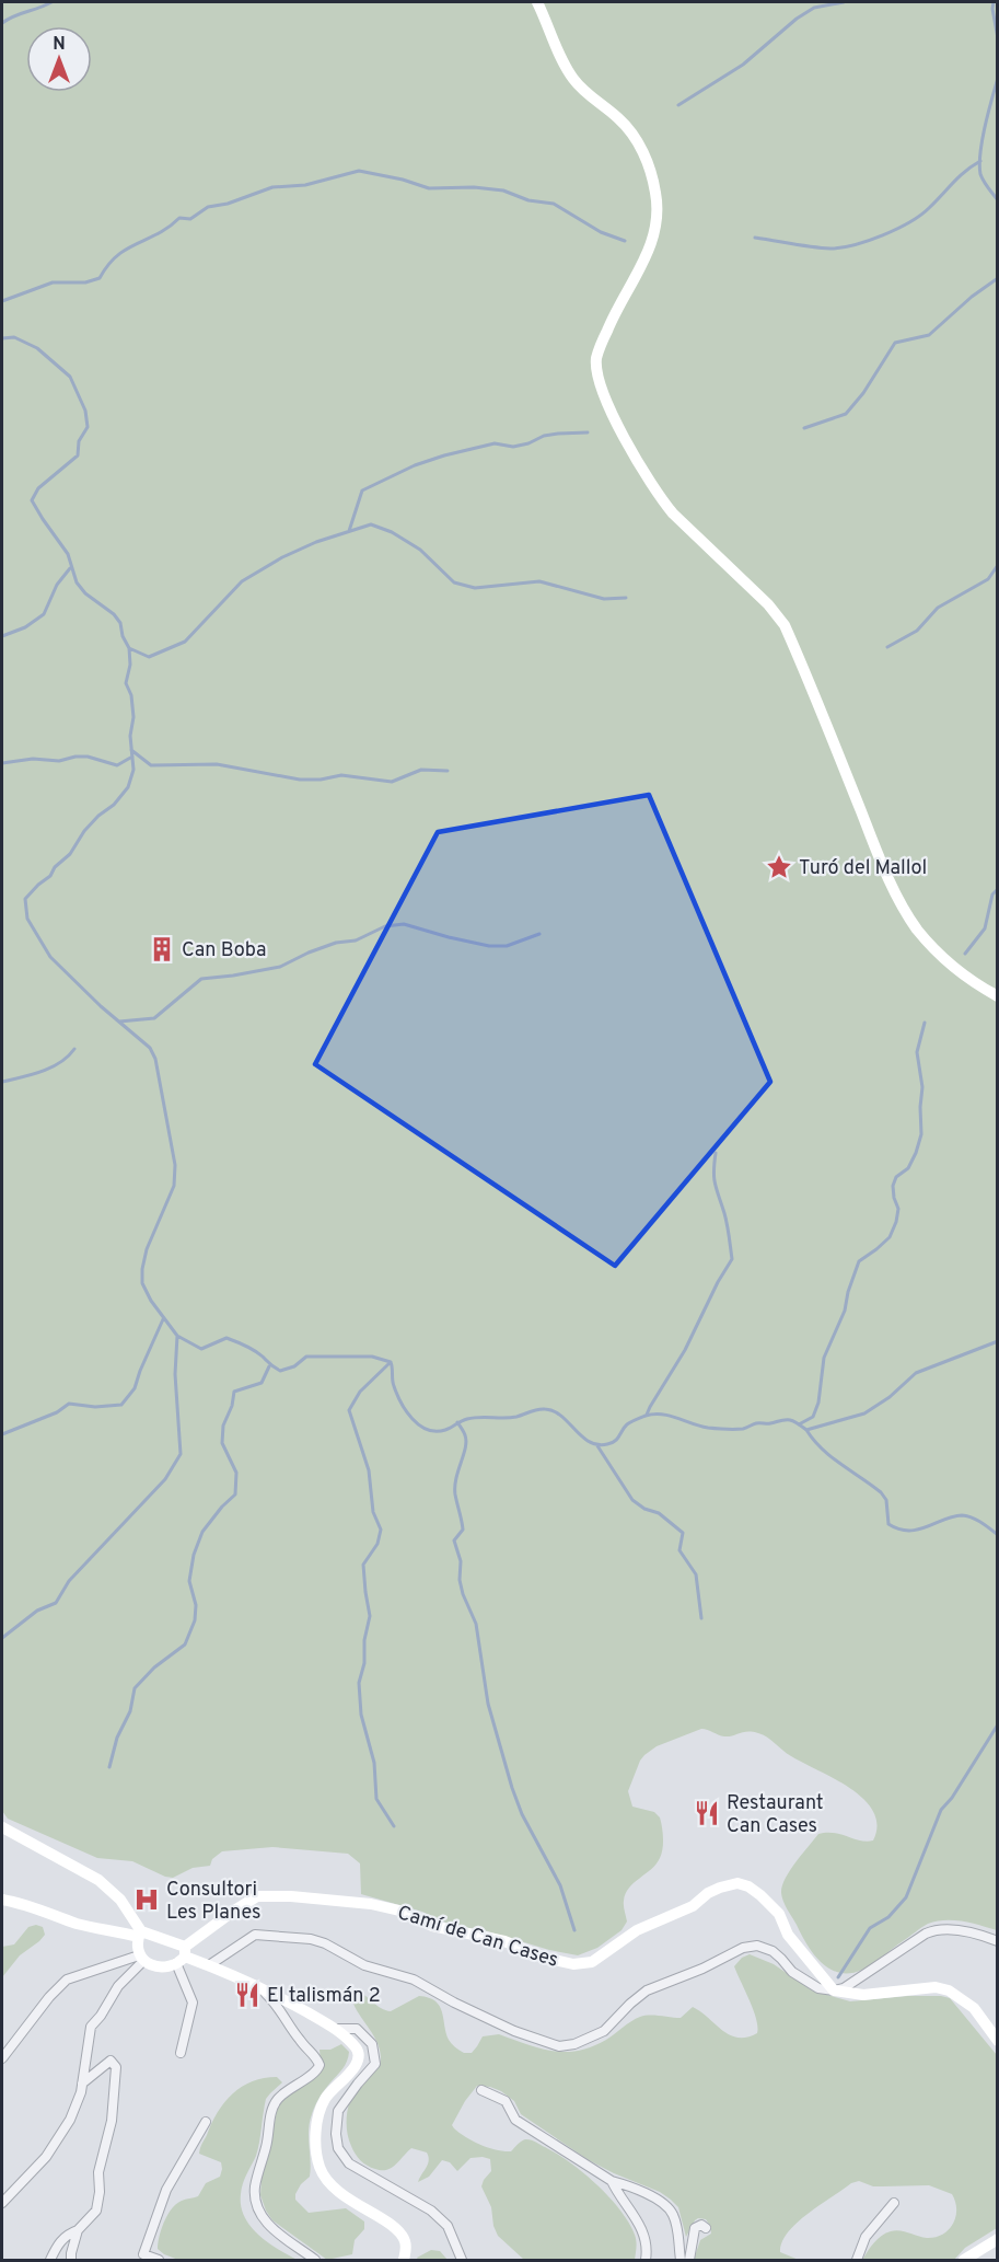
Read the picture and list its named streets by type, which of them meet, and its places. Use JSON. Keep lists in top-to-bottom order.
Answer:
{
  "streets": {
    "street": ["Camí de Can Cases"]
  },
  "places": {
    "place": ["Turó del Mallol"],
    "building": ["Can Boba"],
    "restaurant": ["Restaurant Can Cases", "El talismán 2"],
    "hospital": ["Consultori Les Planes"]
  },
  "north": "top"
}
